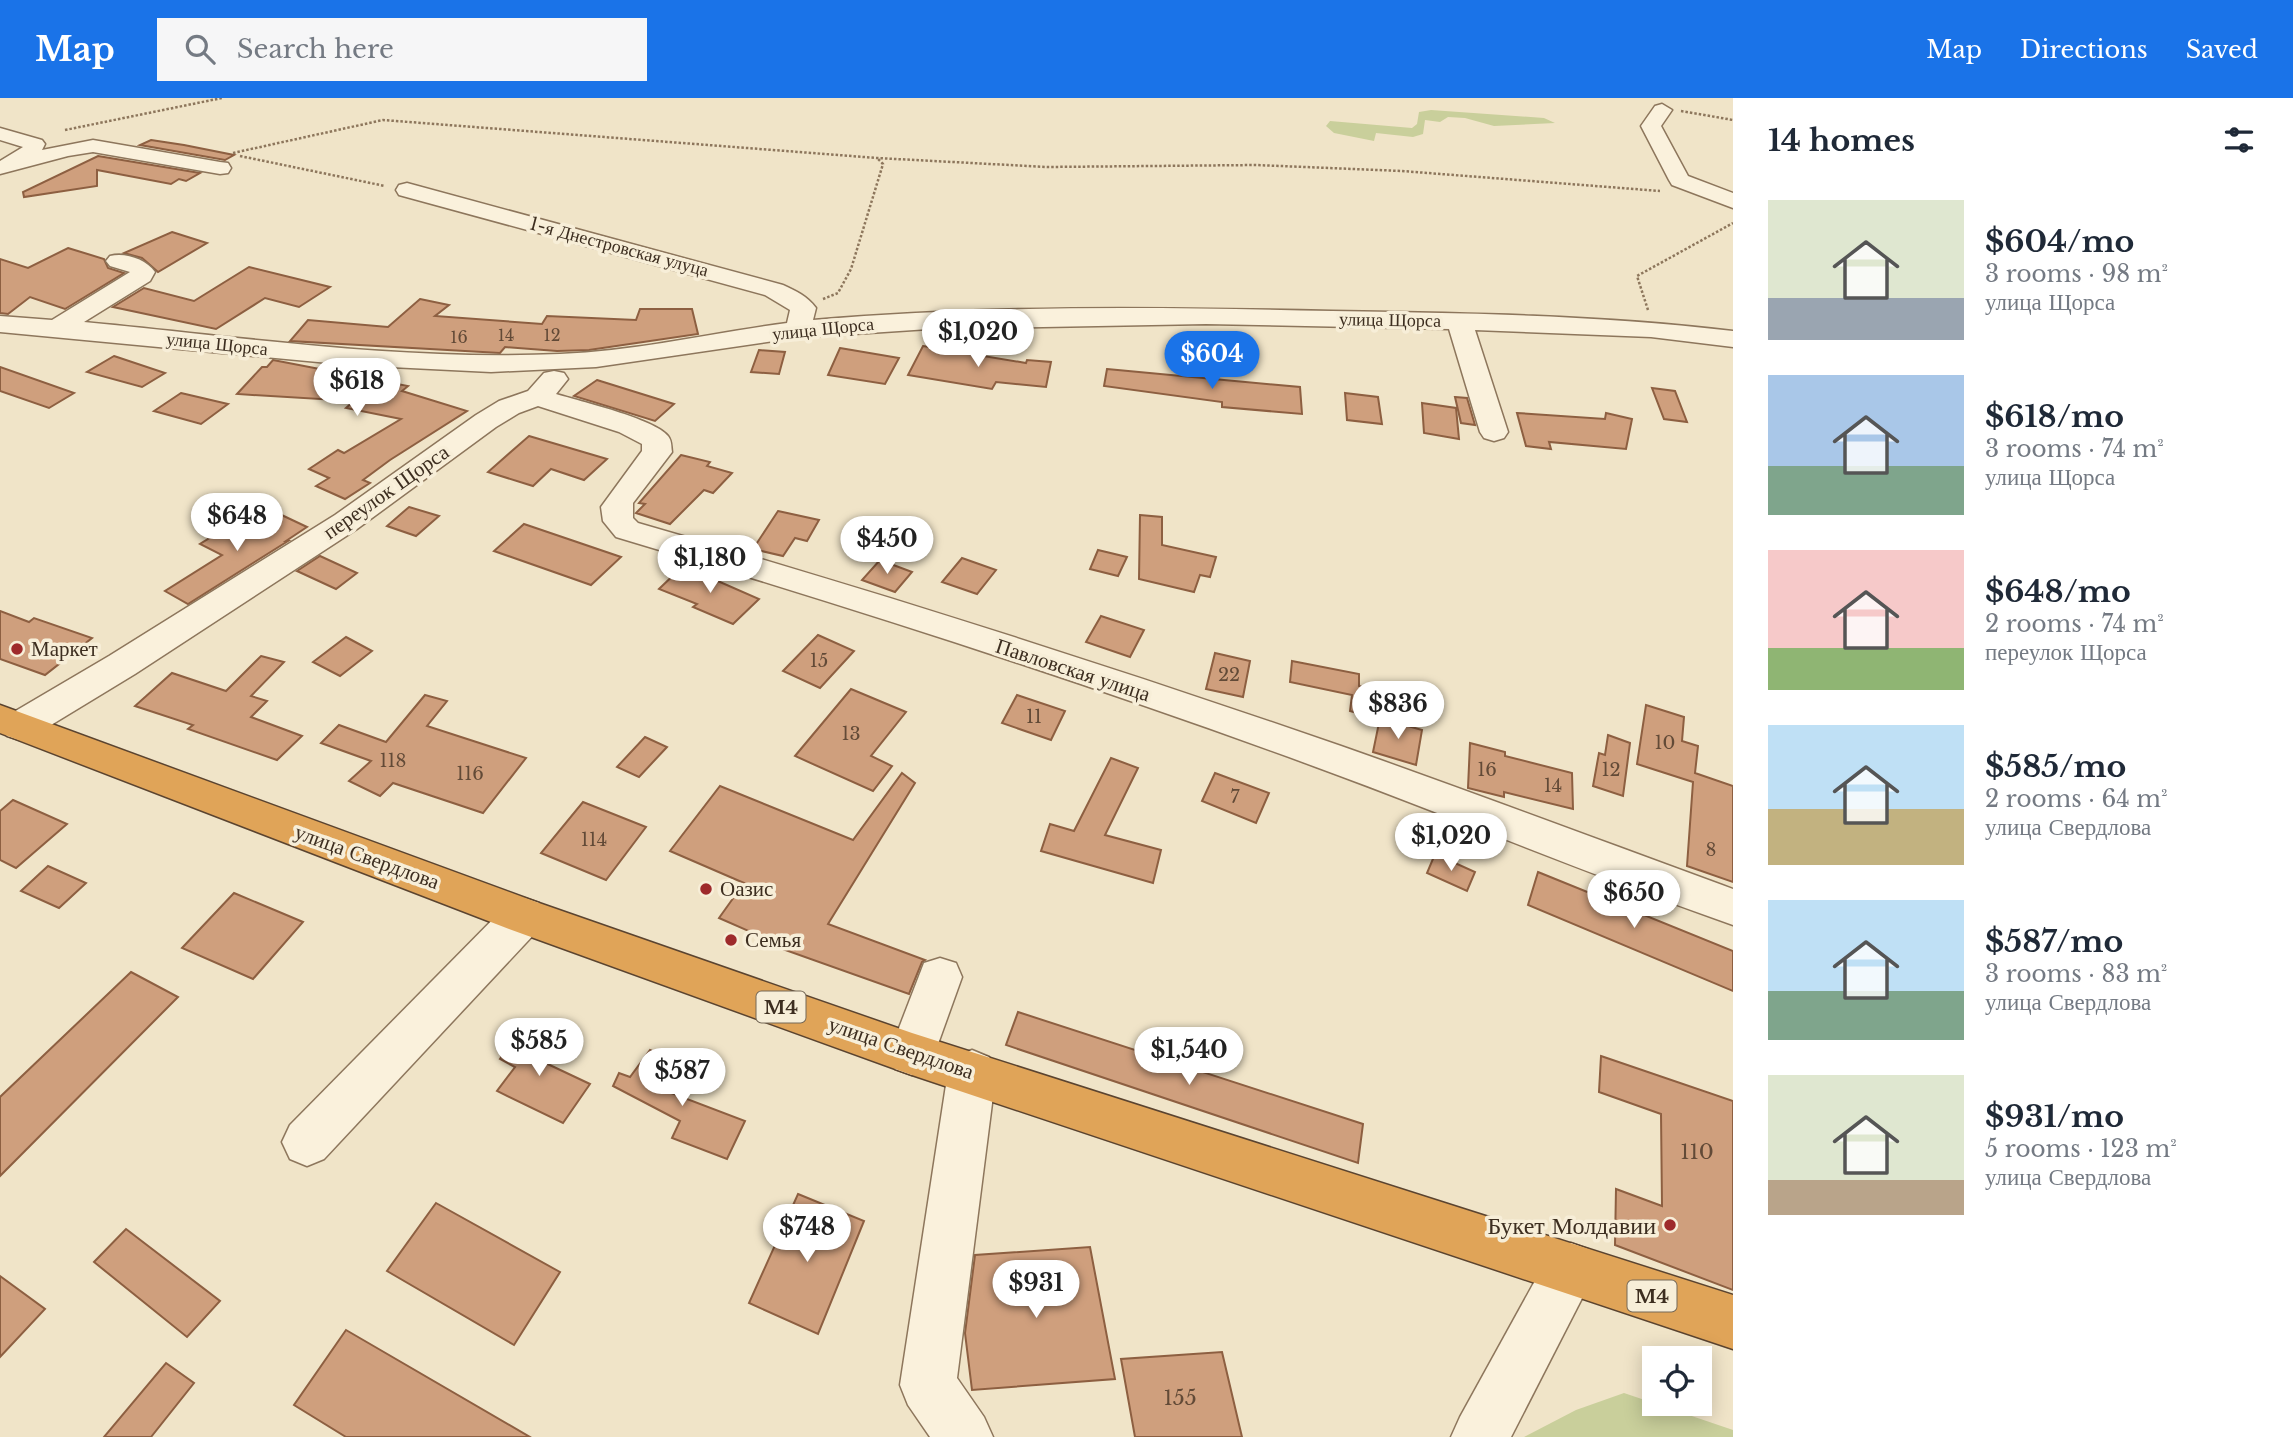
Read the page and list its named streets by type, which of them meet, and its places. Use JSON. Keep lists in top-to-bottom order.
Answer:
{
  "streets": {
    "highway": ["улица Свердлова", "M4"],
    "street": [
      "1-я Днестровская улуца",
      "улица Щорса",
      "переулок Щорса",
      "Павловская улица"
    ]
  },
  "crossings": [
    ["1-я Днестровская улуца", "улица Щорса"],
    ["улица Щорса", "переулок Щорса"],
    ["переулок Щорса", "Павловская улица"],
    ["переулок Щорса", "улица Свердлова"]
  ],
  "places": [
    "Маркет",
    "Оазис",
    "Семья",
    "Букет Молдавии"
  ],
  "house_numbers": [
    "14",
    "12",
    "16",
    "15",
    "22",
    "11",
    "13",
    "10",
    "118",
    "16",
    "12",
    "116",
    "14",
    "7",
    "114",
    "8",
    "110",
    "155"
  ],
  "page": {
    "header": "Map",
    "search": "Search here",
    "nav": ["Map", "Directions", "Saved"],
    "heading": "14 homes",
    "list": [
      {
        "name": "$604/mo",
        "note": "3 rooms · 98 m² · улица Щорса"
      },
      {
        "name": "$618/mo",
        "note": "3 rooms · 74 m² · улица Щорса"
      },
      {
        "name": "$648/mo",
        "note": "2 rooms · 74 m² · переулок Щорса"
      },
      {
        "name": "$585/mo",
        "note": "2 rooms · 64 m² · улица Свердлова"
      },
      {
        "name": "$587/mo",
        "note": "3 rooms · 83 m² · улица Свердлова"
      },
      {
        "name": "$931/mo",
        "note": "5 rooms · 123 m² · улица Свердлова"
      }
    ],
    "price": [
      "$1,020",
      "$604",
      "$618",
      "$648",
      "$450",
      "$1,180",
      "$836",
      "$1,020",
      "$650",
      "$585",
      "$1,540",
      "$587",
      "$748",
      "$931"
    ]
  }
}
